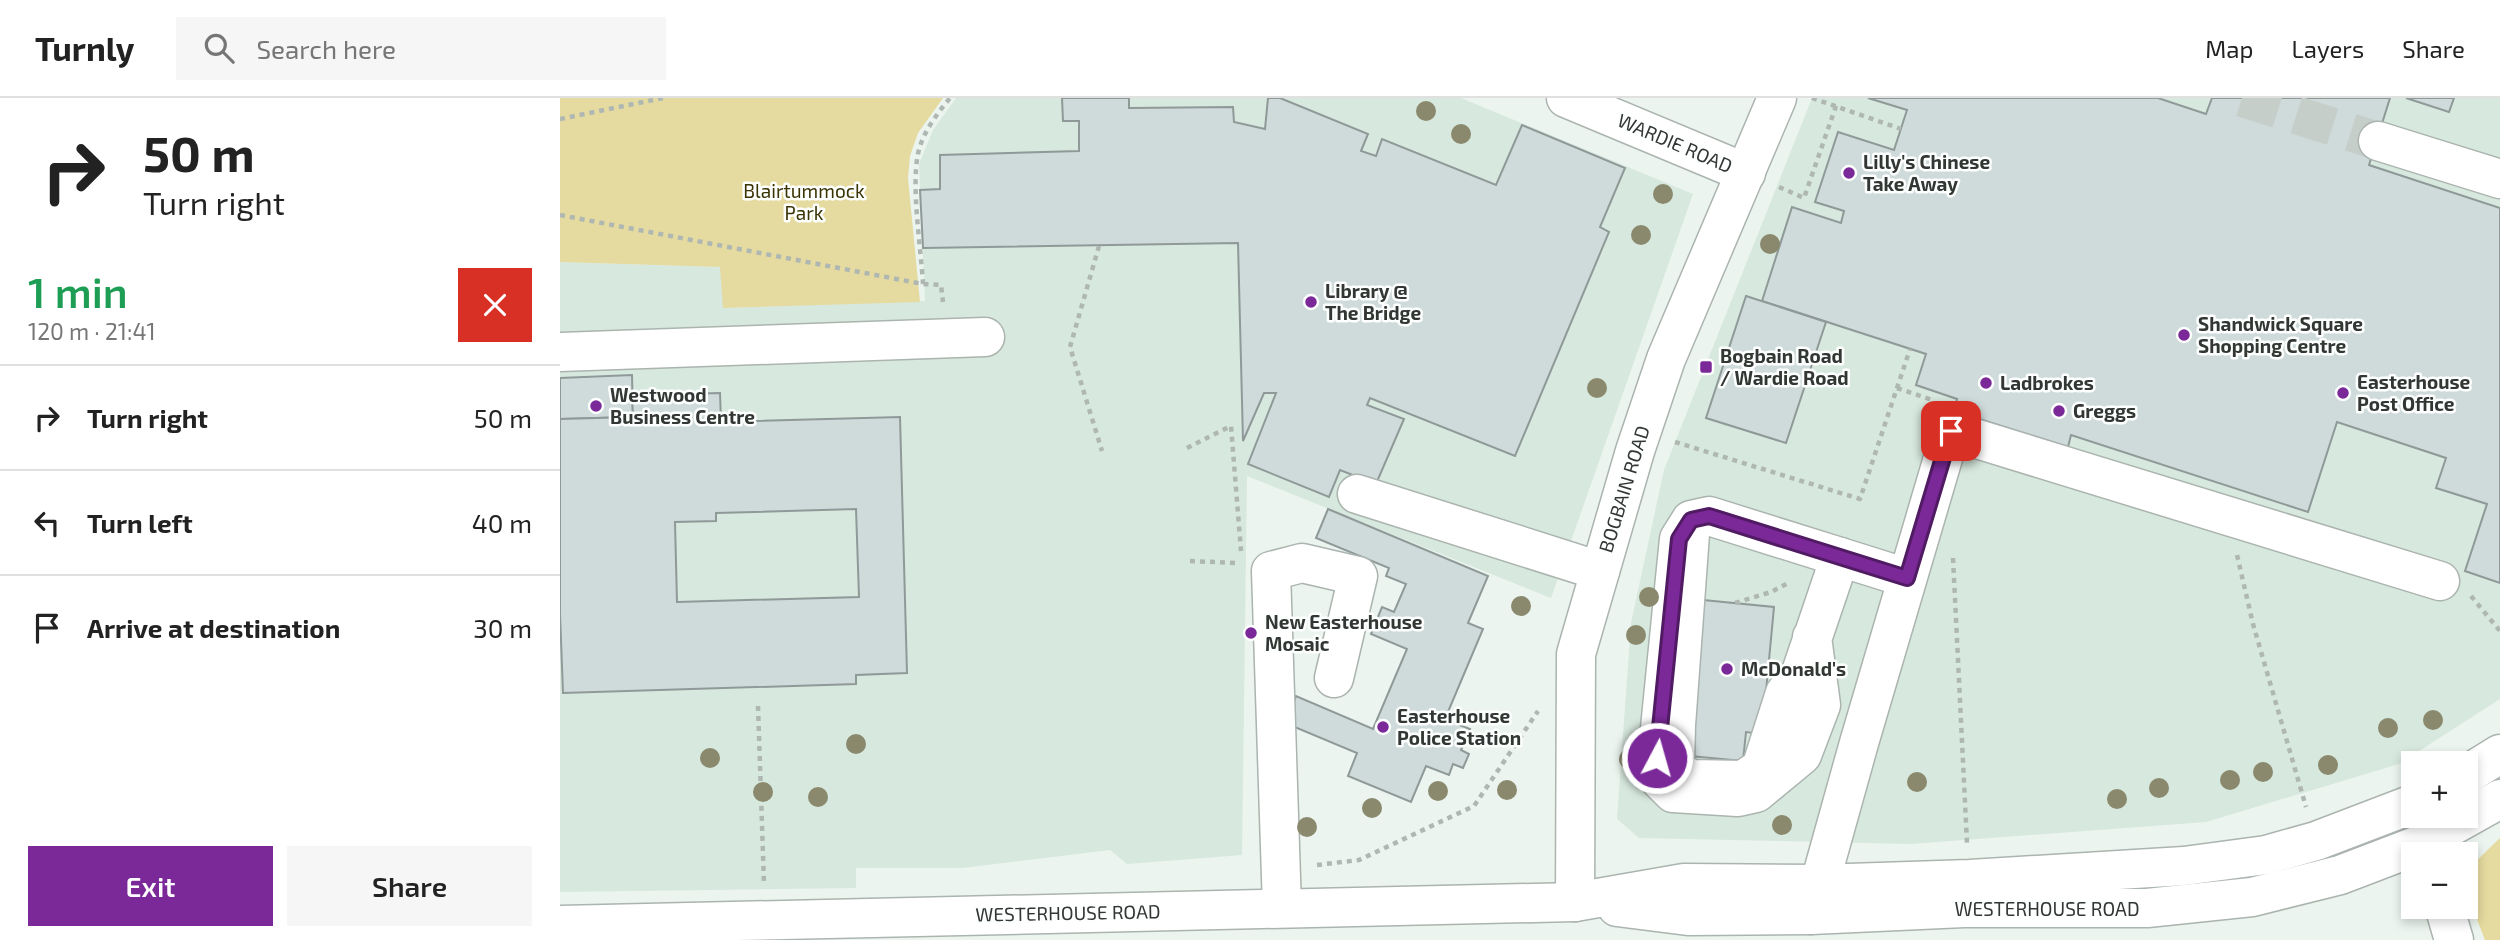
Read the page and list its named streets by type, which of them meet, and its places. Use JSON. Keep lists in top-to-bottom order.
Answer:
{
  "streets": {
    "street": ["WARDIE ROAD", "BOGBAIN ROAD", "WESTERHOUSE ROAD"]
  },
  "crossings": [
    ["WARDIE ROAD", "BOGBAIN ROAD"],
    ["BOGBAIN ROAD", "WESTERHOUSE ROAD"]
  ],
  "parks": ["Blairtummock Park"],
  "places": {
    "other": [
      "Lilly's Chinese Take Away",
      "Library @ The Bridge",
      "Shandwick Square Shopping Centre",
      "Ladbrokes",
      "Easterhouse Post Office",
      "Westwood Business Centre",
      "Greggs",
      "New Easterhouse Mosaic",
      "McDonald's",
      "Easterhouse Police Station"
    ],
    "transit": ["Bogbain Road / Wardie Road"]
  },
  "page": {
    "header": "Turnly",
    "search": "Search here",
    "nav": ["Map", "Layers", "Share"],
    "turn": ["50 m", "Turn right"],
    "heading": ["1 min", "120 m · 21:41"],
    "list": [
      {
        "name": "Turn right",
        "value": "50 m"
      },
      {
        "name": "Turn left",
        "value": "40 m"
      },
      {
        "name": "Arrive at destination",
        "value": "30 m"
      }
    ],
    "map_buttons": ["+", "−"],
    "buttons": ["Exit", "Share"]
  }
}
